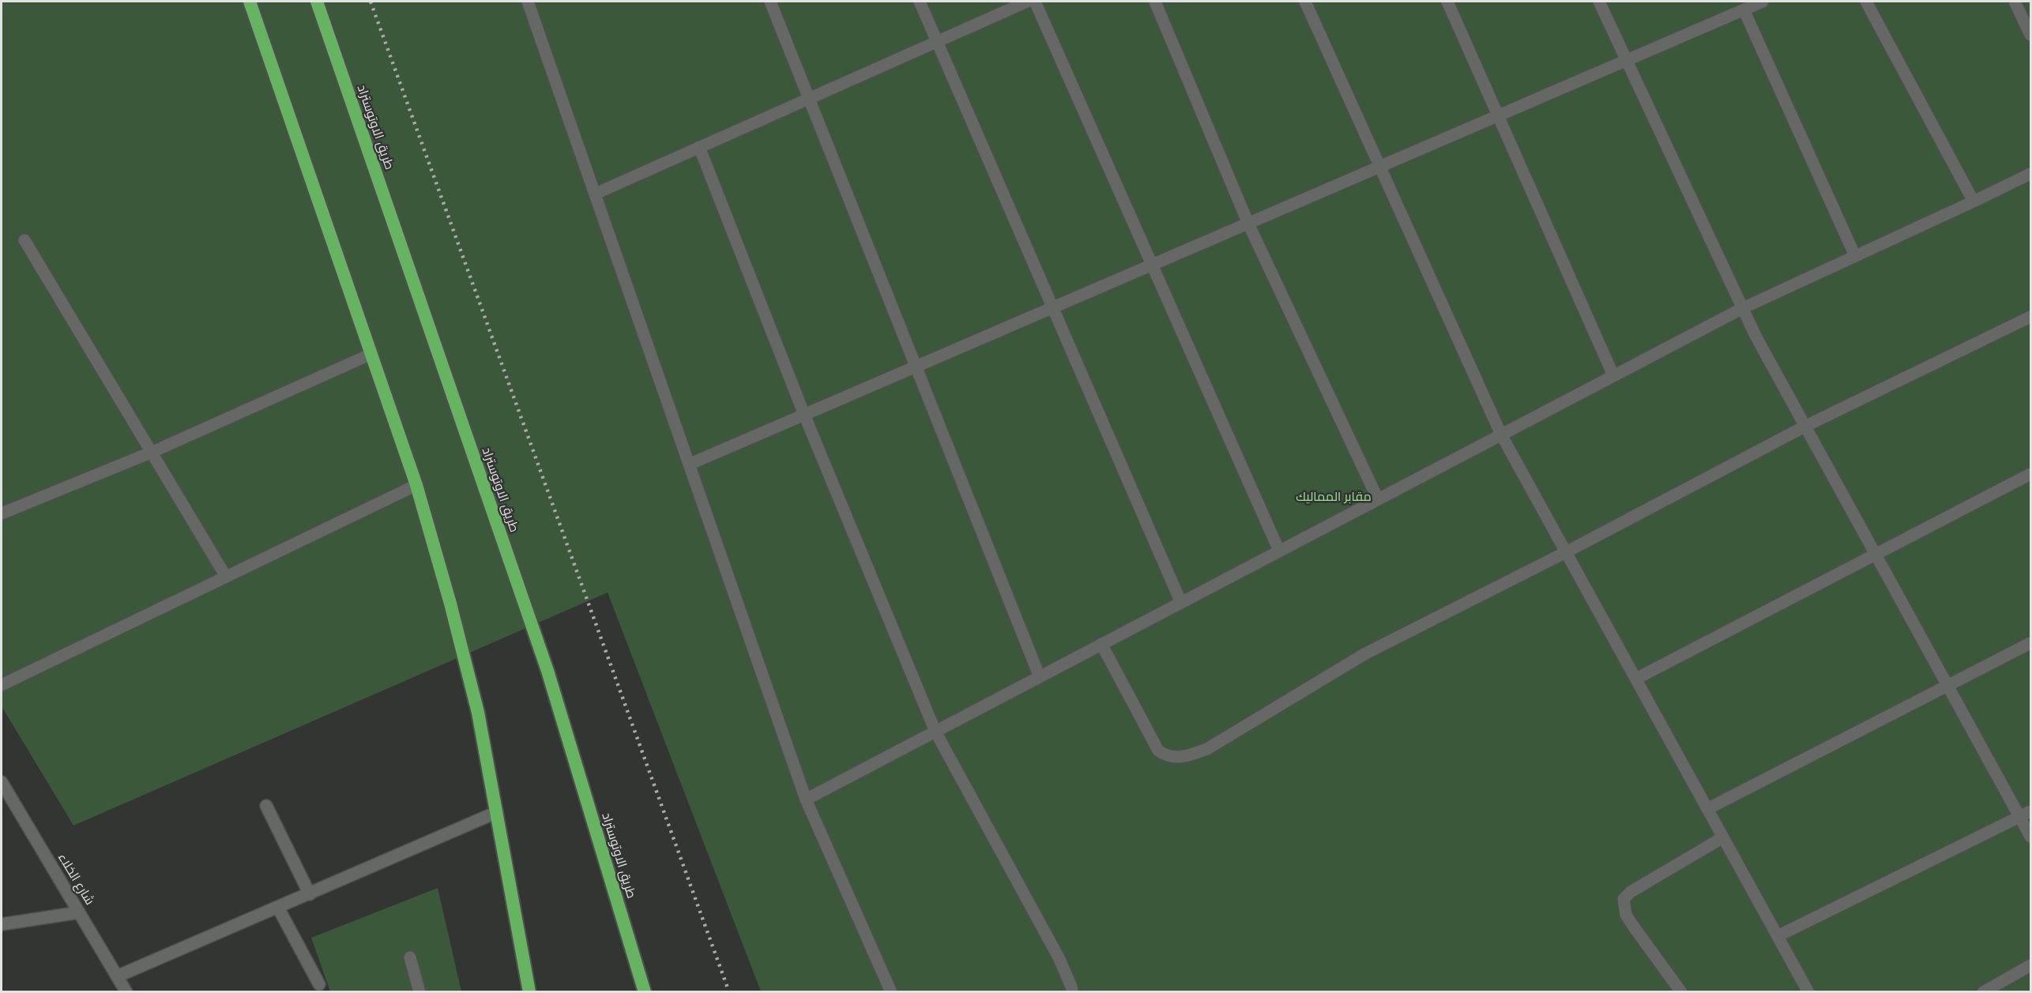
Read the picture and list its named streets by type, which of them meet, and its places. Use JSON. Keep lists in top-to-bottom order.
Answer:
{
  "streets": {
    "highway": ["طريق الاوتوستراد"],
    "street": ["شارع الخلاء"]
  },
  "parks": ["مقابر المماليك"]
}
